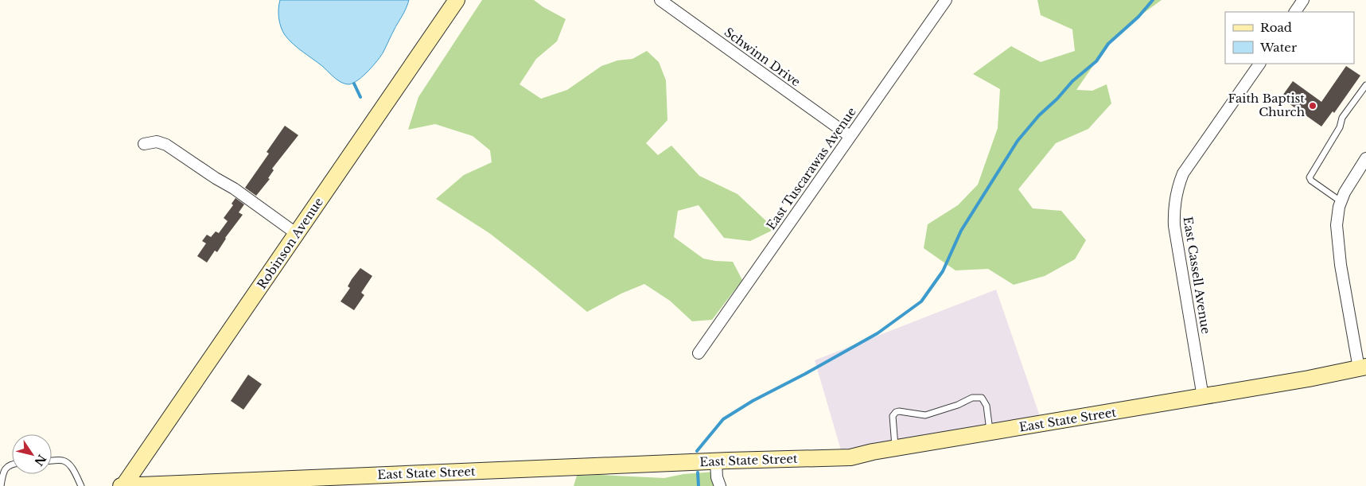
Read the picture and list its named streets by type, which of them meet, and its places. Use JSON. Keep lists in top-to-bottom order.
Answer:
{
  "streets": {
    "street": [
      "Schwinn Drive",
      "East Tuscarawas Avenue",
      "Robinson Avenue",
      "East Cassell Avenue",
      "East State Street"
    ]
  },
  "crossings": [
    ["Schwinn Drive", "East Tuscarawas Avenue"],
    ["Robinson Avenue", "East State Street"],
    ["East Cassell Avenue", "East State Street"]
  ],
  "places": ["Faith Baptist Church"],
  "legend": ["Road", "Water"],
  "north": "bottom right"
}
